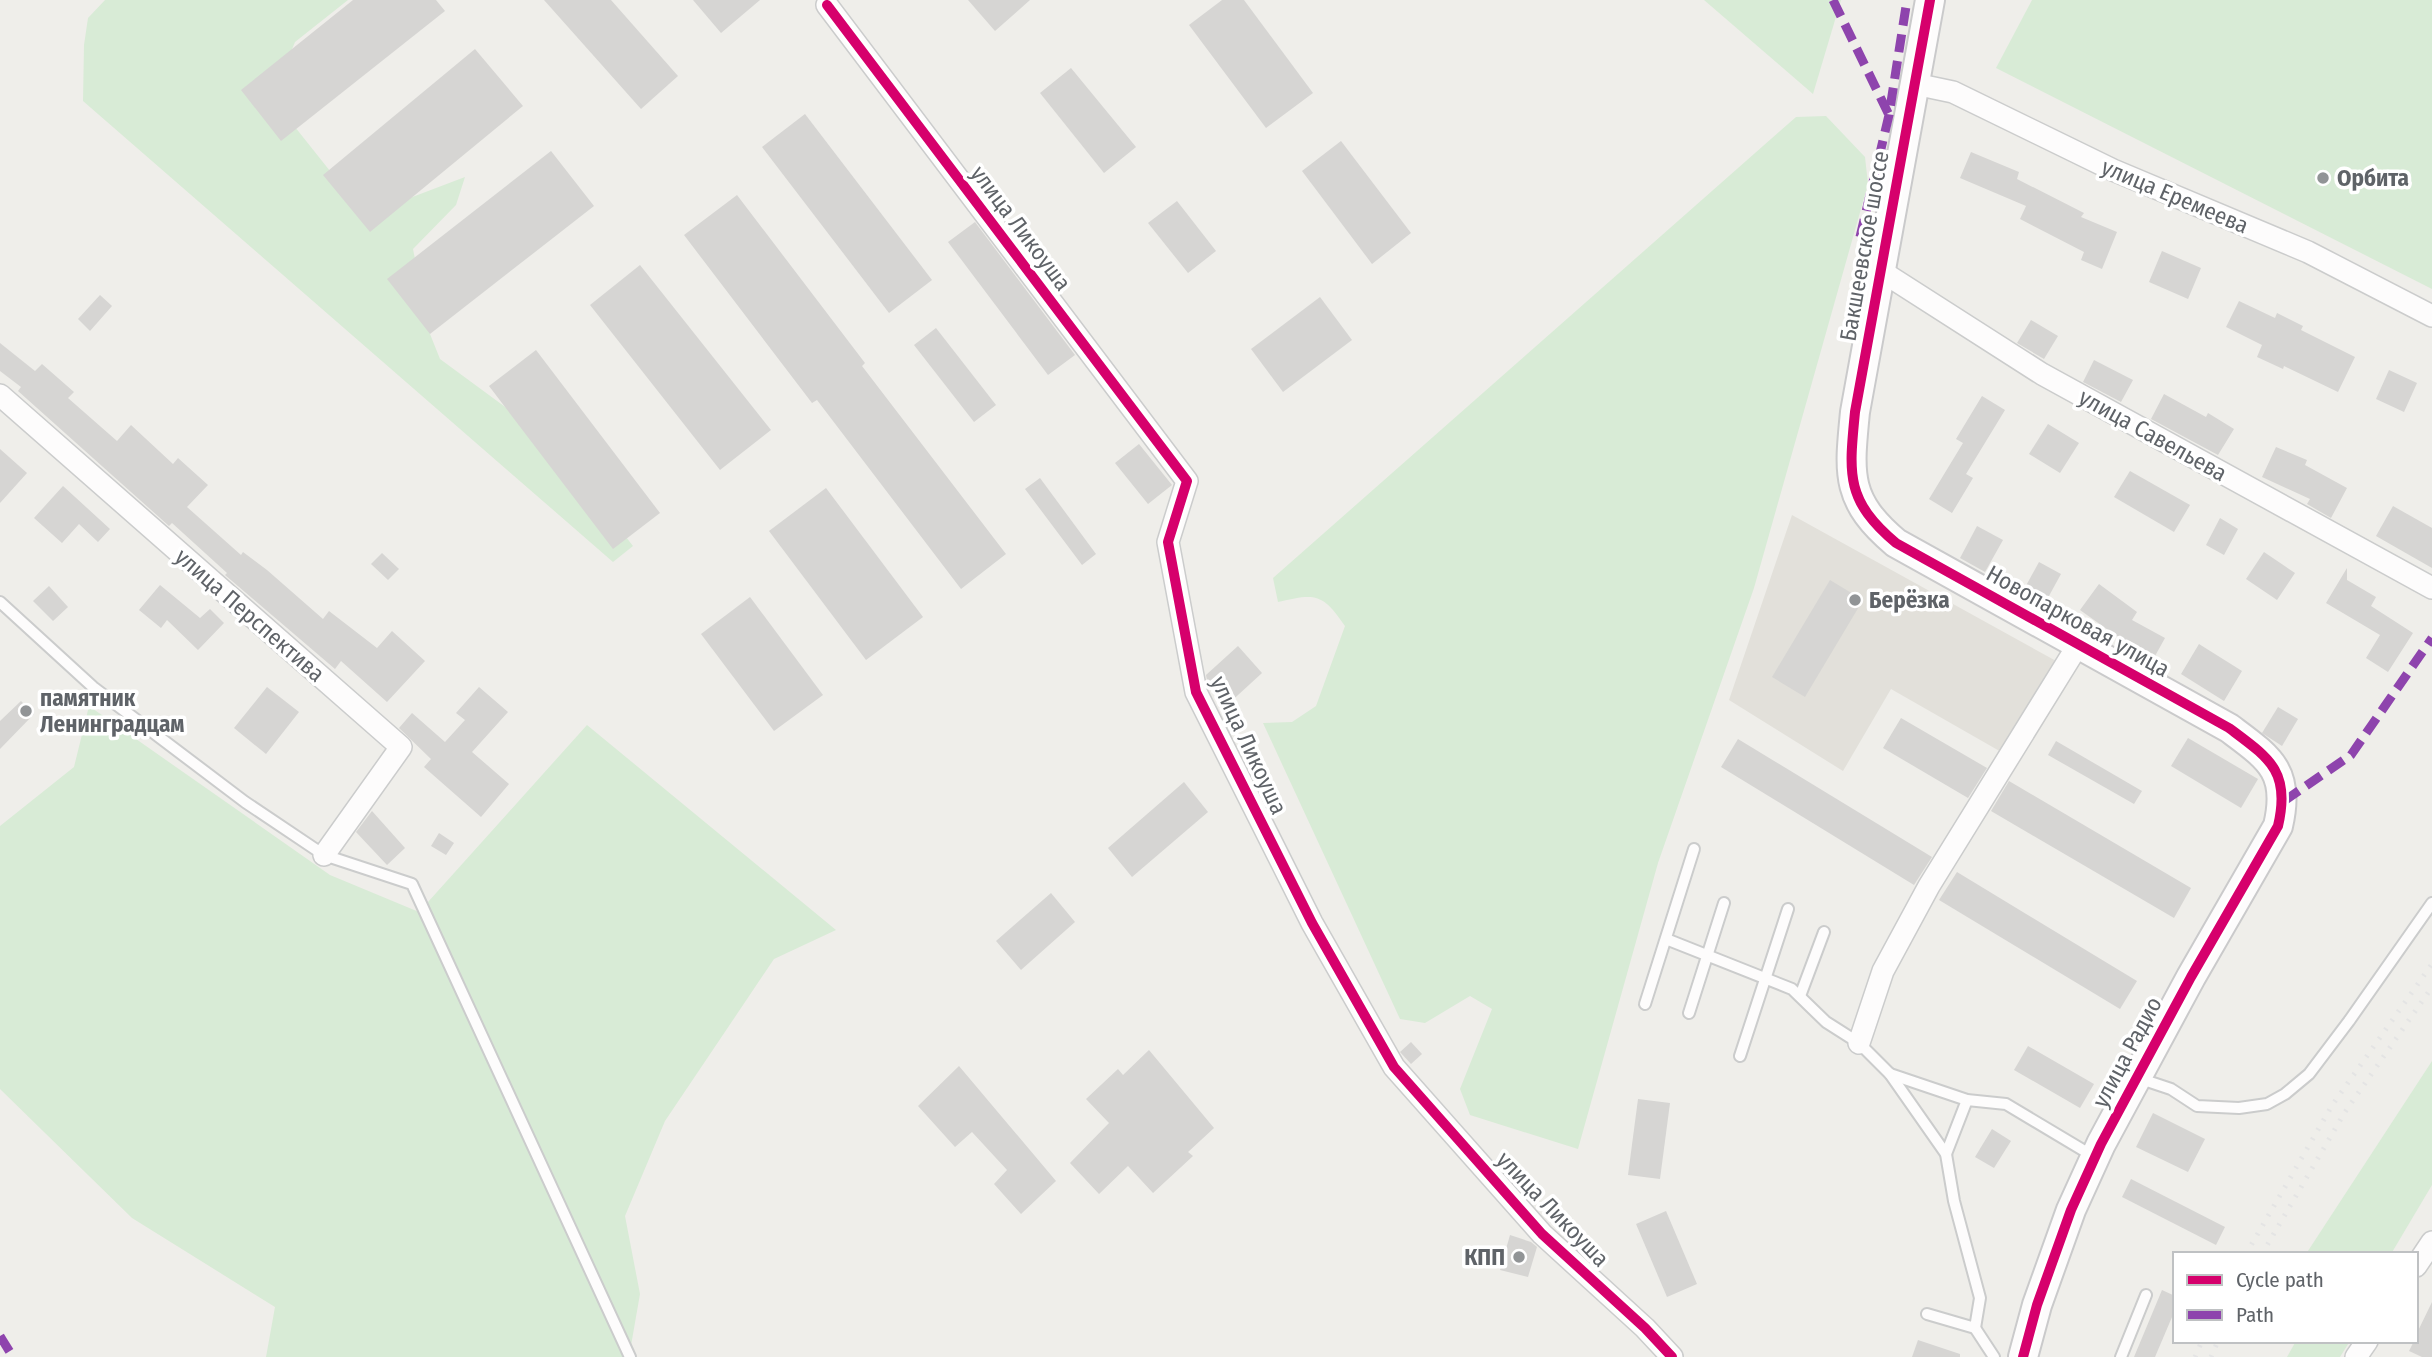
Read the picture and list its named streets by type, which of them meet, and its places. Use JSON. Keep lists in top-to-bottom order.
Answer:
{
  "streets": {
    "street": [
      "улица Еремеева",
      "улица Ликоуша",
      "Бакшеевское шоссе",
      "улица Савельева",
      "улица Перспектива",
      "Новопарковая улица",
      "улица Радио"
    ]
  },
  "crossings": [
    ["улица Еремеева", "Бакшеевское шоссе"],
    ["Бакшеевское шоссе", "улица Савельева"],
    ["Бакшеевское шоссе", "Новопарковая улица"],
    ["Новопарковая улица", "улица Радио"]
  ],
  "places": [
    "Орбита",
    "Берёзка",
    "памятник Ленинградцам",
    "КПП"
  ],
  "legend": ["Cycle path", "Path"]
}
